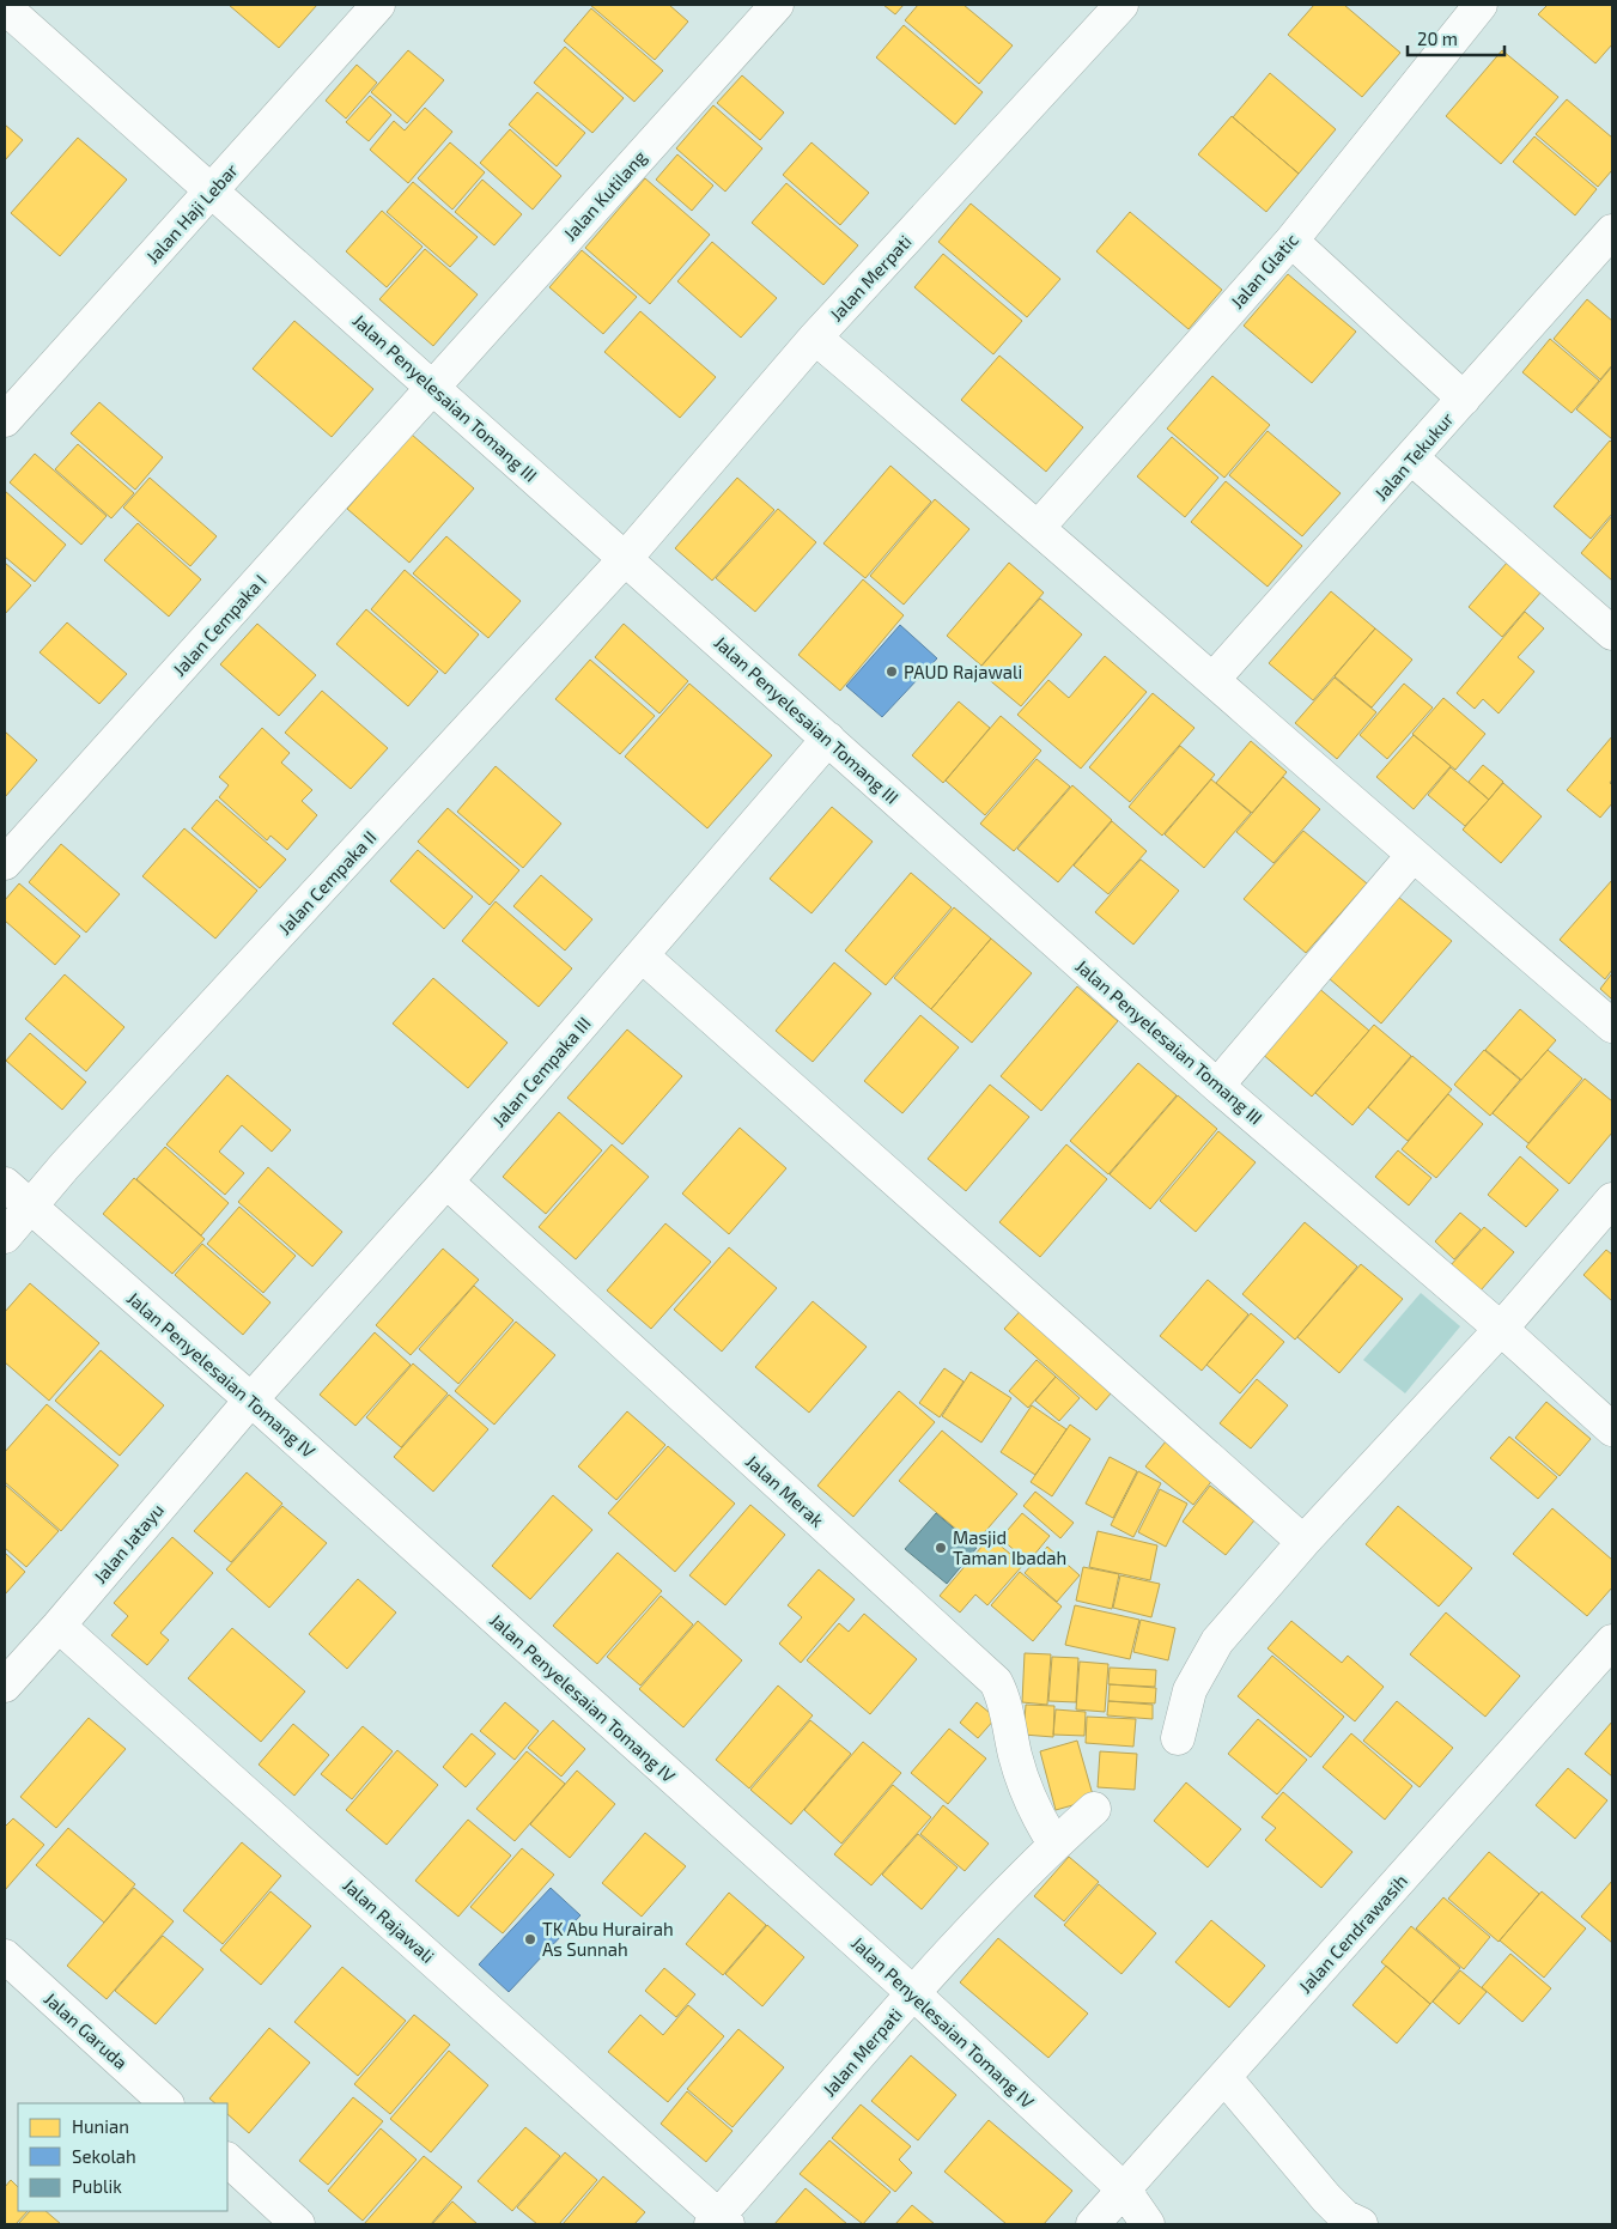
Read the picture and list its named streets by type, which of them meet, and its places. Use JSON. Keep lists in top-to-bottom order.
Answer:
{
  "streets": {
    "street": [
      "Jalan Kutilang",
      "Jalan Haji Lebar",
      "Jalan Glatic",
      "Jalan Merpati",
      "Jalan Penyelesaian Tomang III",
      "Jalan Tekukur",
      "Jalan Cempaka I",
      "Jalan Cempaka II",
      "Jalan Cempaka III",
      "Jalan Penyelesaian Tomang IV",
      "Jalan Merak",
      "Jalan Jatayu",
      "Jalan Rajawali",
      "Jalan Cendrawasih",
      "Jalan Garuda"
    ]
  },
  "crossings": [
    ["Jalan Kutilang", "Jalan Penyelesaian Tomang III"],
    ["Jalan Kutilang", "Jalan Cempaka I"],
    ["Jalan Haji Lebar", "Jalan Penyelesaian Tomang III"],
    ["Jalan Merpati", "Jalan Penyelesaian Tomang III"],
    ["Jalan Merpati", "Jalan Cempaka II"],
    ["Jalan Merpati", "Jalan Penyelesaian Tomang IV"],
    ["Jalan Merpati", "Jalan Merak"],
    ["Jalan Merpati", "Jalan Rajawali"],
    ["Jalan Penyelesaian Tomang III", "Jalan Cempaka I"],
    ["Jalan Penyelesaian Tomang III", "Jalan Cempaka II"],
    ["Jalan Penyelesaian Tomang III", "Jalan Cempaka III"],
    ["Jalan Cempaka II", "Jalan Penyelesaian Tomang IV"],
    ["Jalan Cempaka III", "Jalan Penyelesaian Tomang IV"],
    ["Jalan Cempaka III", "Jalan Merak"],
    ["Jalan Cempaka III", "Jalan Jatayu"],
    ["Jalan Penyelesaian Tomang IV", "Jalan Jatayu"],
    ["Jalan Penyelesaian Tomang IV", "Jalan Cendrawasih"],
    ["Jalan Jatayu", "Jalan Rajawali"]
  ],
  "places": ["PAUD Rajawali", "Masjid Taman Ibadah", "TK Abu Hurairah As Sunnah"],
  "legend": ["Hunian", "Sekolah", "Publik"],
  "scale_bar": "20 m"
}
